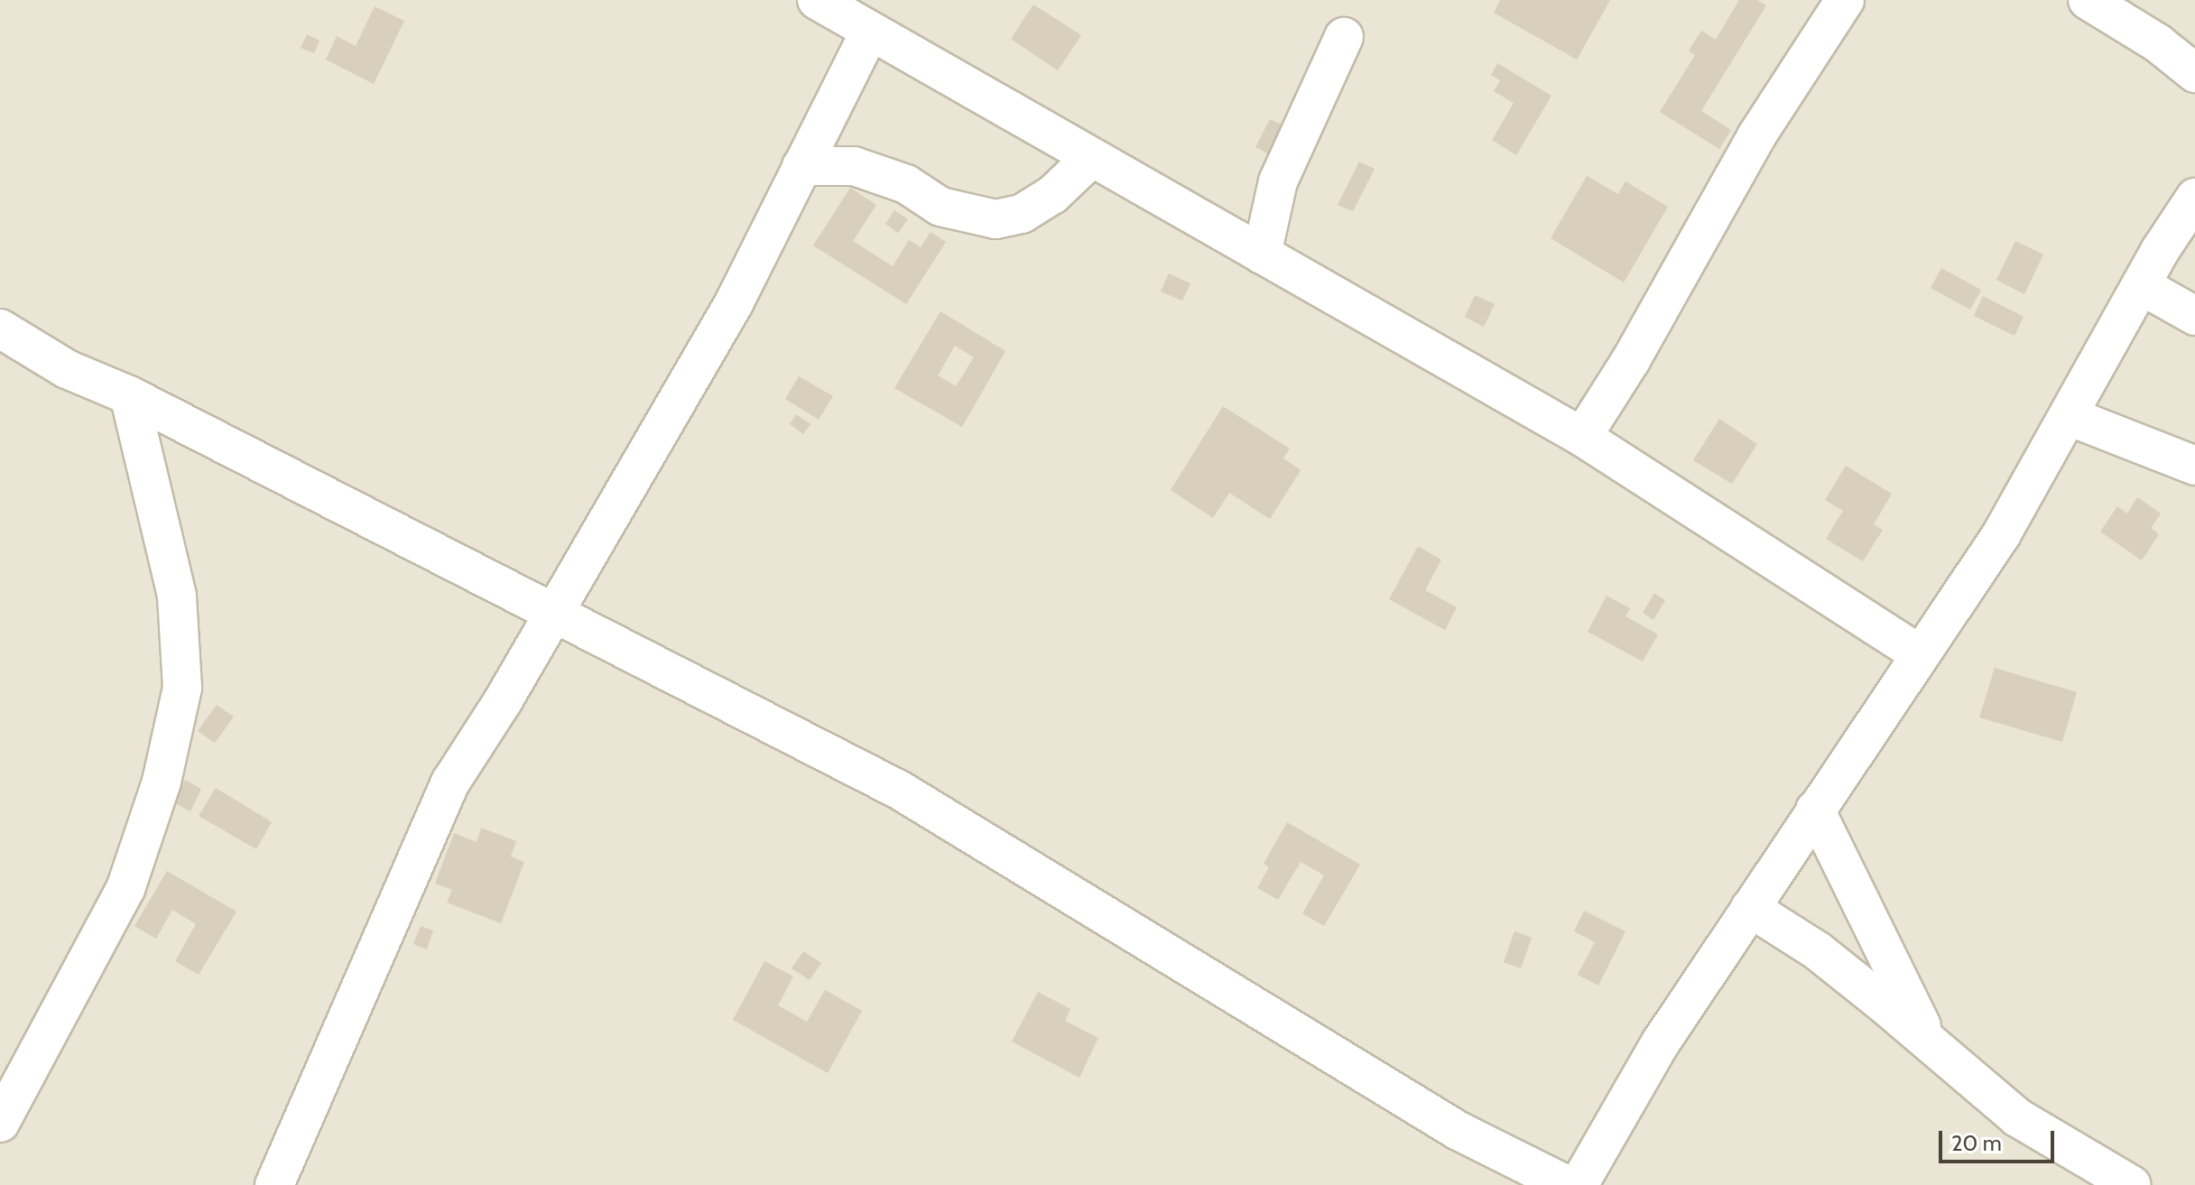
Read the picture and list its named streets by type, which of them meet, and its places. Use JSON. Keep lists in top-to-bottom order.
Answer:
{
  "scale_bar": "20 m"
}
